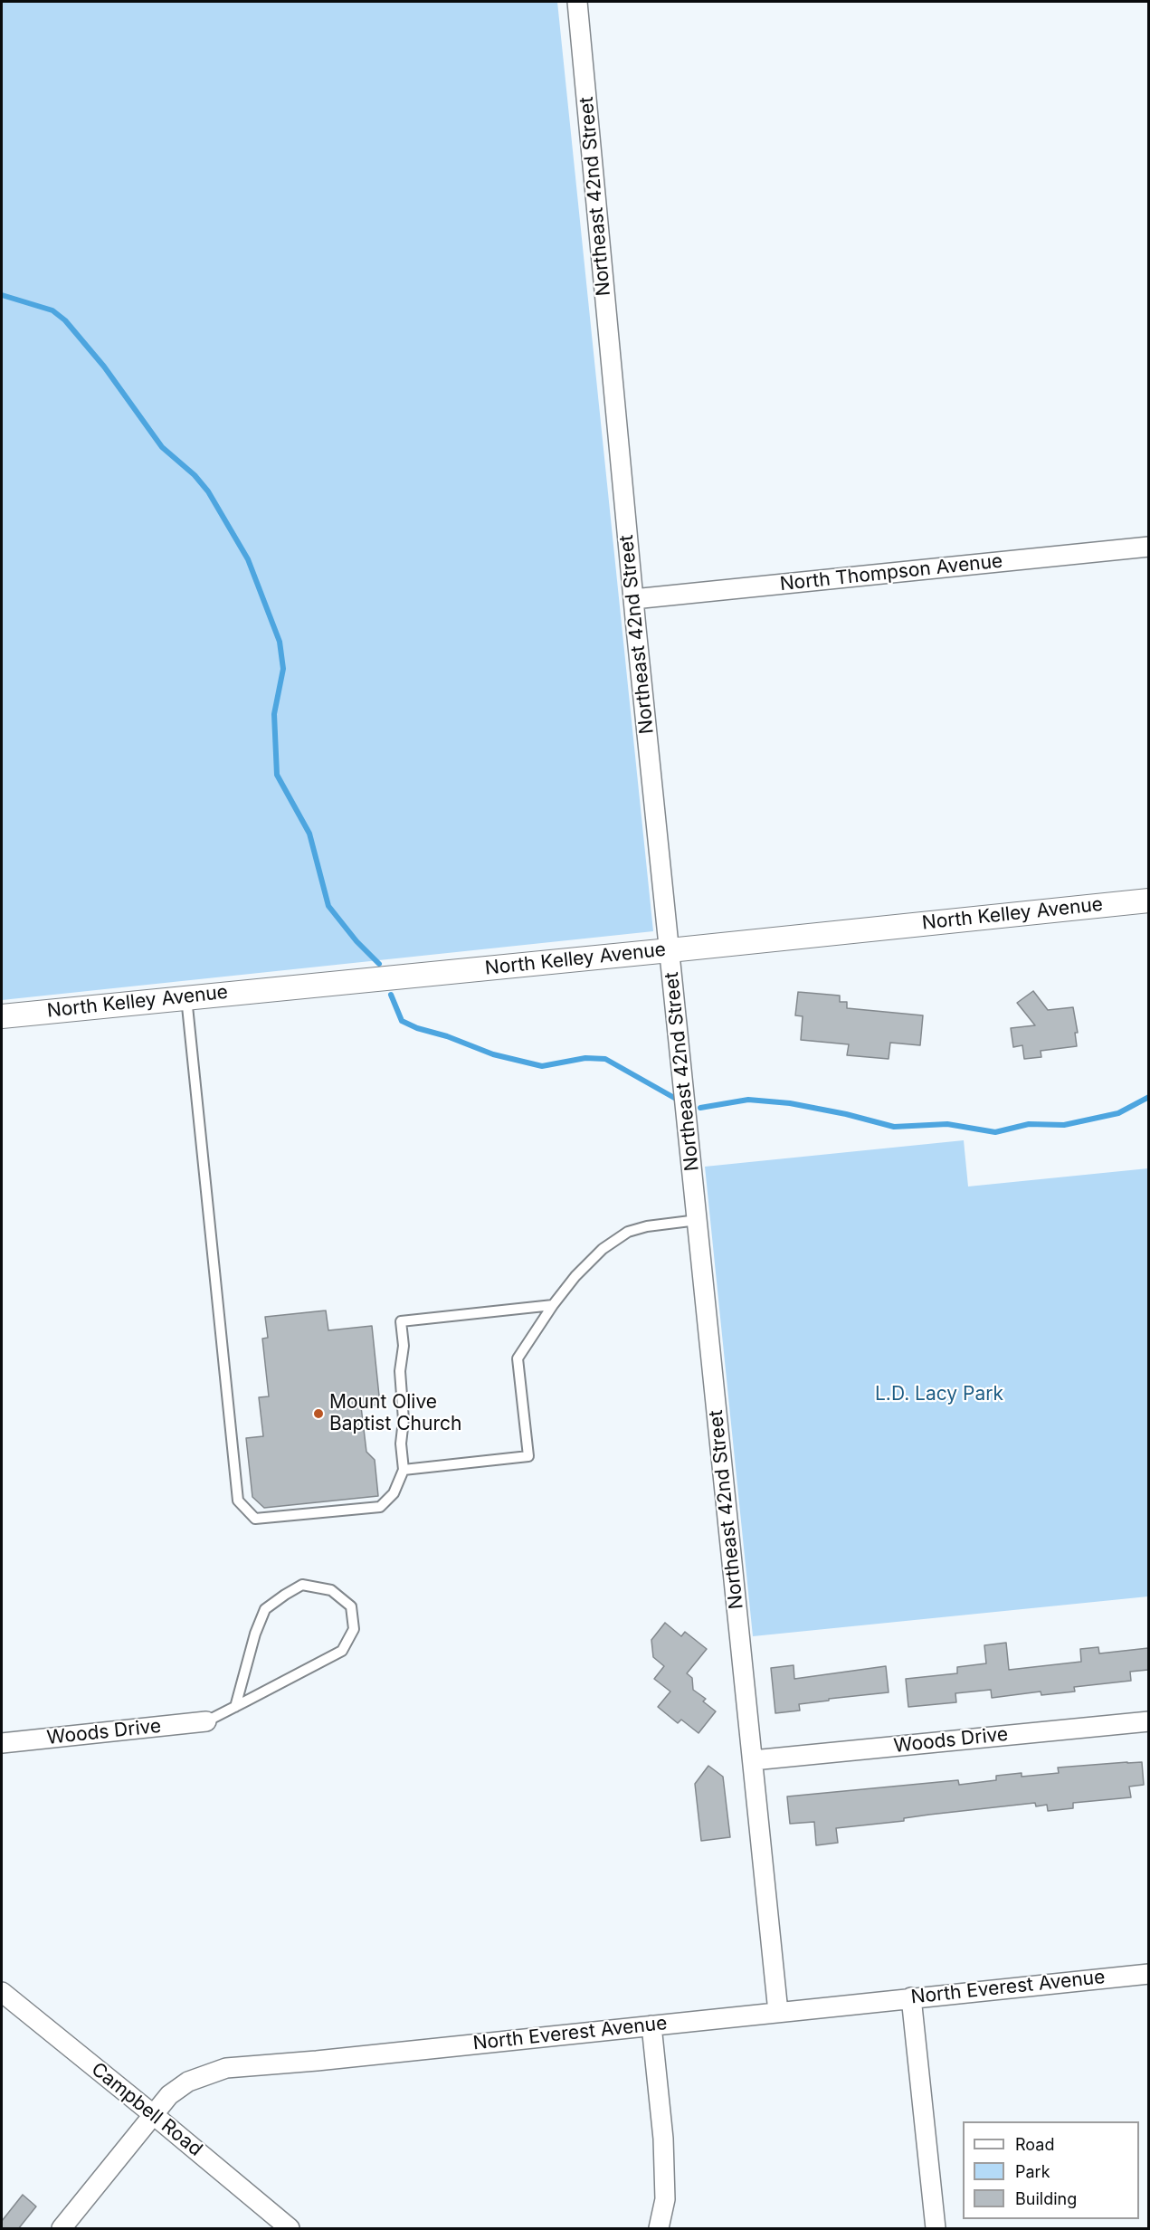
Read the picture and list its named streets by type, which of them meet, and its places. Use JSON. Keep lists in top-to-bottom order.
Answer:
{
  "streets": {
    "street": [
      "Northeast 42nd Street",
      "North Thompson Avenue",
      "North Kelley Avenue",
      "Woods Drive",
      "North Everest Avenue",
      "Campbell Road"
    ]
  },
  "crossings": [
    ["Northeast 42nd Street", "North Thompson Avenue"],
    ["Northeast 42nd Street", "North Kelley Avenue"],
    ["Northeast 42nd Street", "Woods Drive"],
    ["Northeast 42nd Street", "North Everest Avenue"],
    ["North Everest Avenue", "Campbell Road"]
  ],
  "parks": ["L.D. Lacy Park"],
  "places": ["Mount Olive Baptist Church"],
  "legend": ["Road", "Park", "Building"]
}
